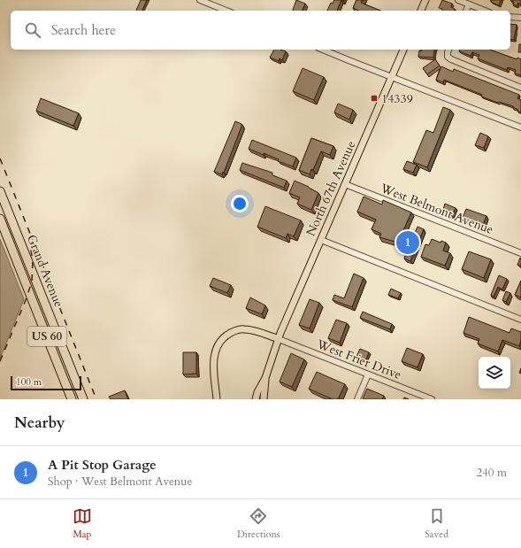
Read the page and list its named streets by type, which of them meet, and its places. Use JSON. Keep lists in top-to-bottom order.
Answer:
{
  "streets": {
    "highway": ["Grand Avenue", "US 60"],
    "main road": ["North 67th Avenue"],
    "street": ["West Belmont Avenue", "West Frier Drive"]
  },
  "crossings": [
    ["North 67th Avenue", "West Belmont Avenue"],
    ["North 67th Avenue", "West Frier Drive"]
  ],
  "places": {
    "transit": ["14339"]
  },
  "scale_bar": "100 m",
  "page": {
    "search": "Search here",
    "pins": "1",
    "scale": "100 m",
    "heading": "Nearby",
    "list": [
      {
        "mark": "1",
        "name": "A Pit Stop Garage",
        "note": "Shop · West Belmont Avenue",
        "value": "240 m"
      }
    ],
    "nav": ["Map", "Directions", "Saved"]
  }
}
